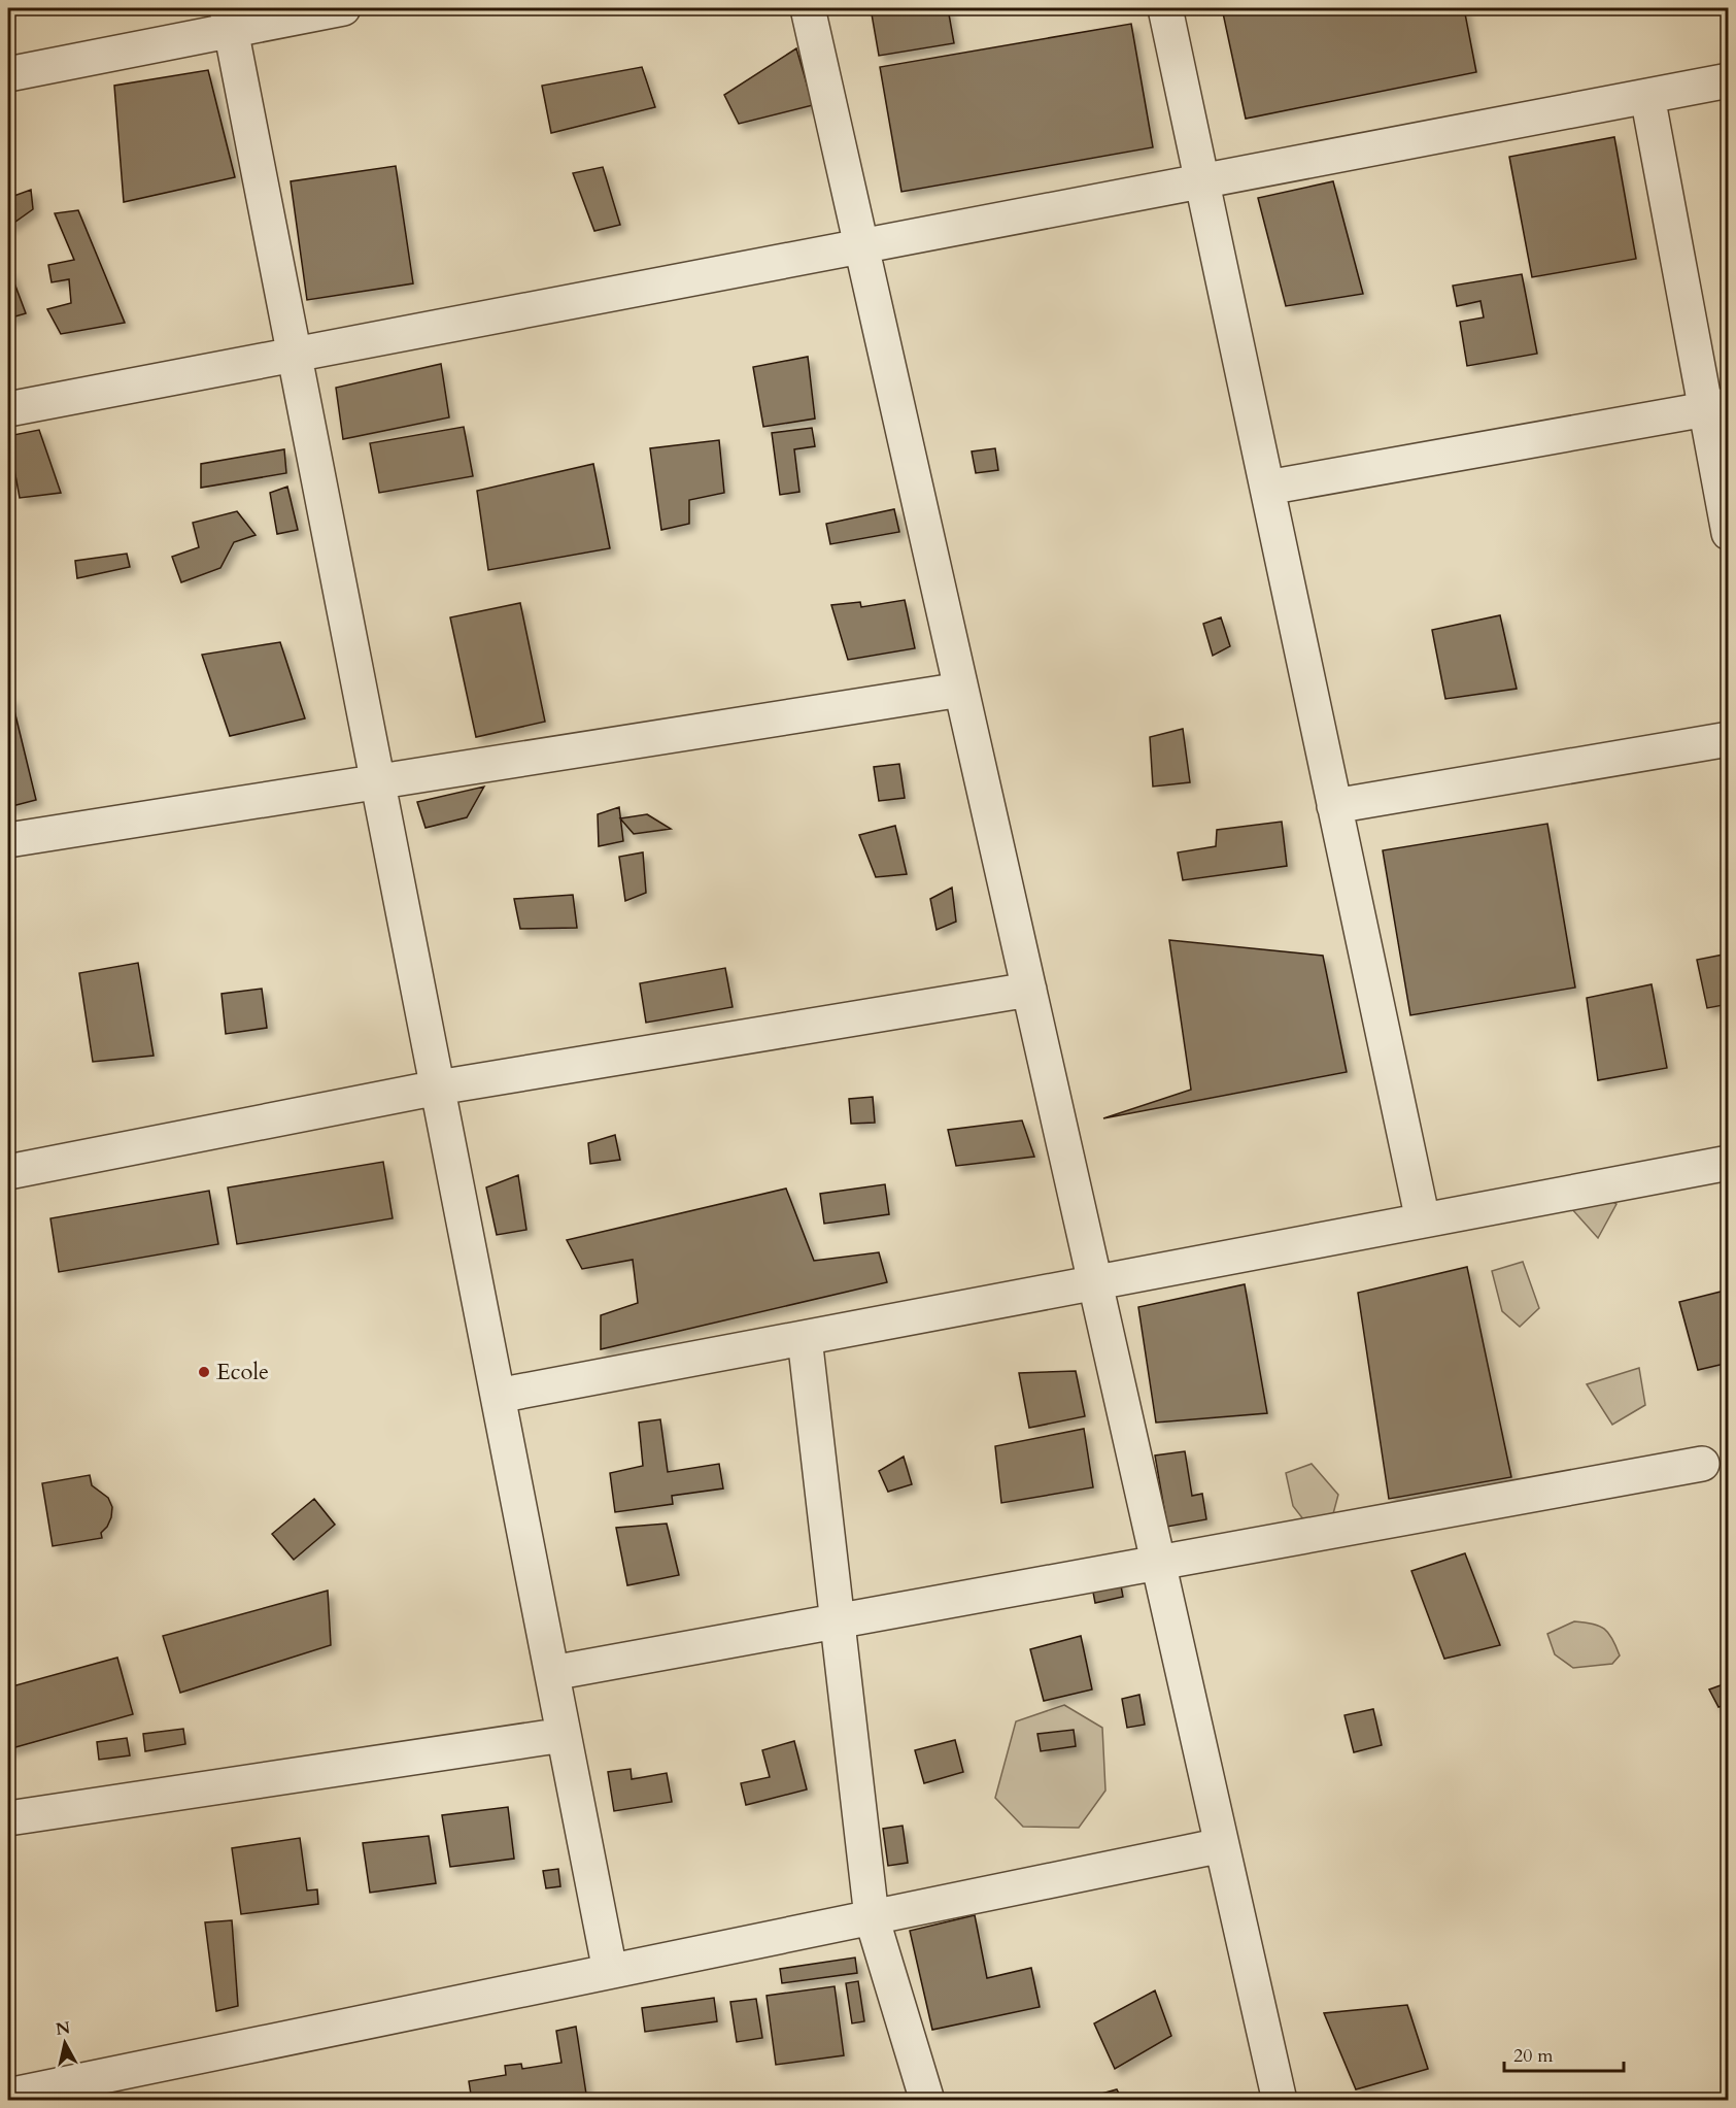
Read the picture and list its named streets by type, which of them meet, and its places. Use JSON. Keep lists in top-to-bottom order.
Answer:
{
  "places": ["Ecole"],
  "scale_bar": "20 m",
  "north": "top"
}
